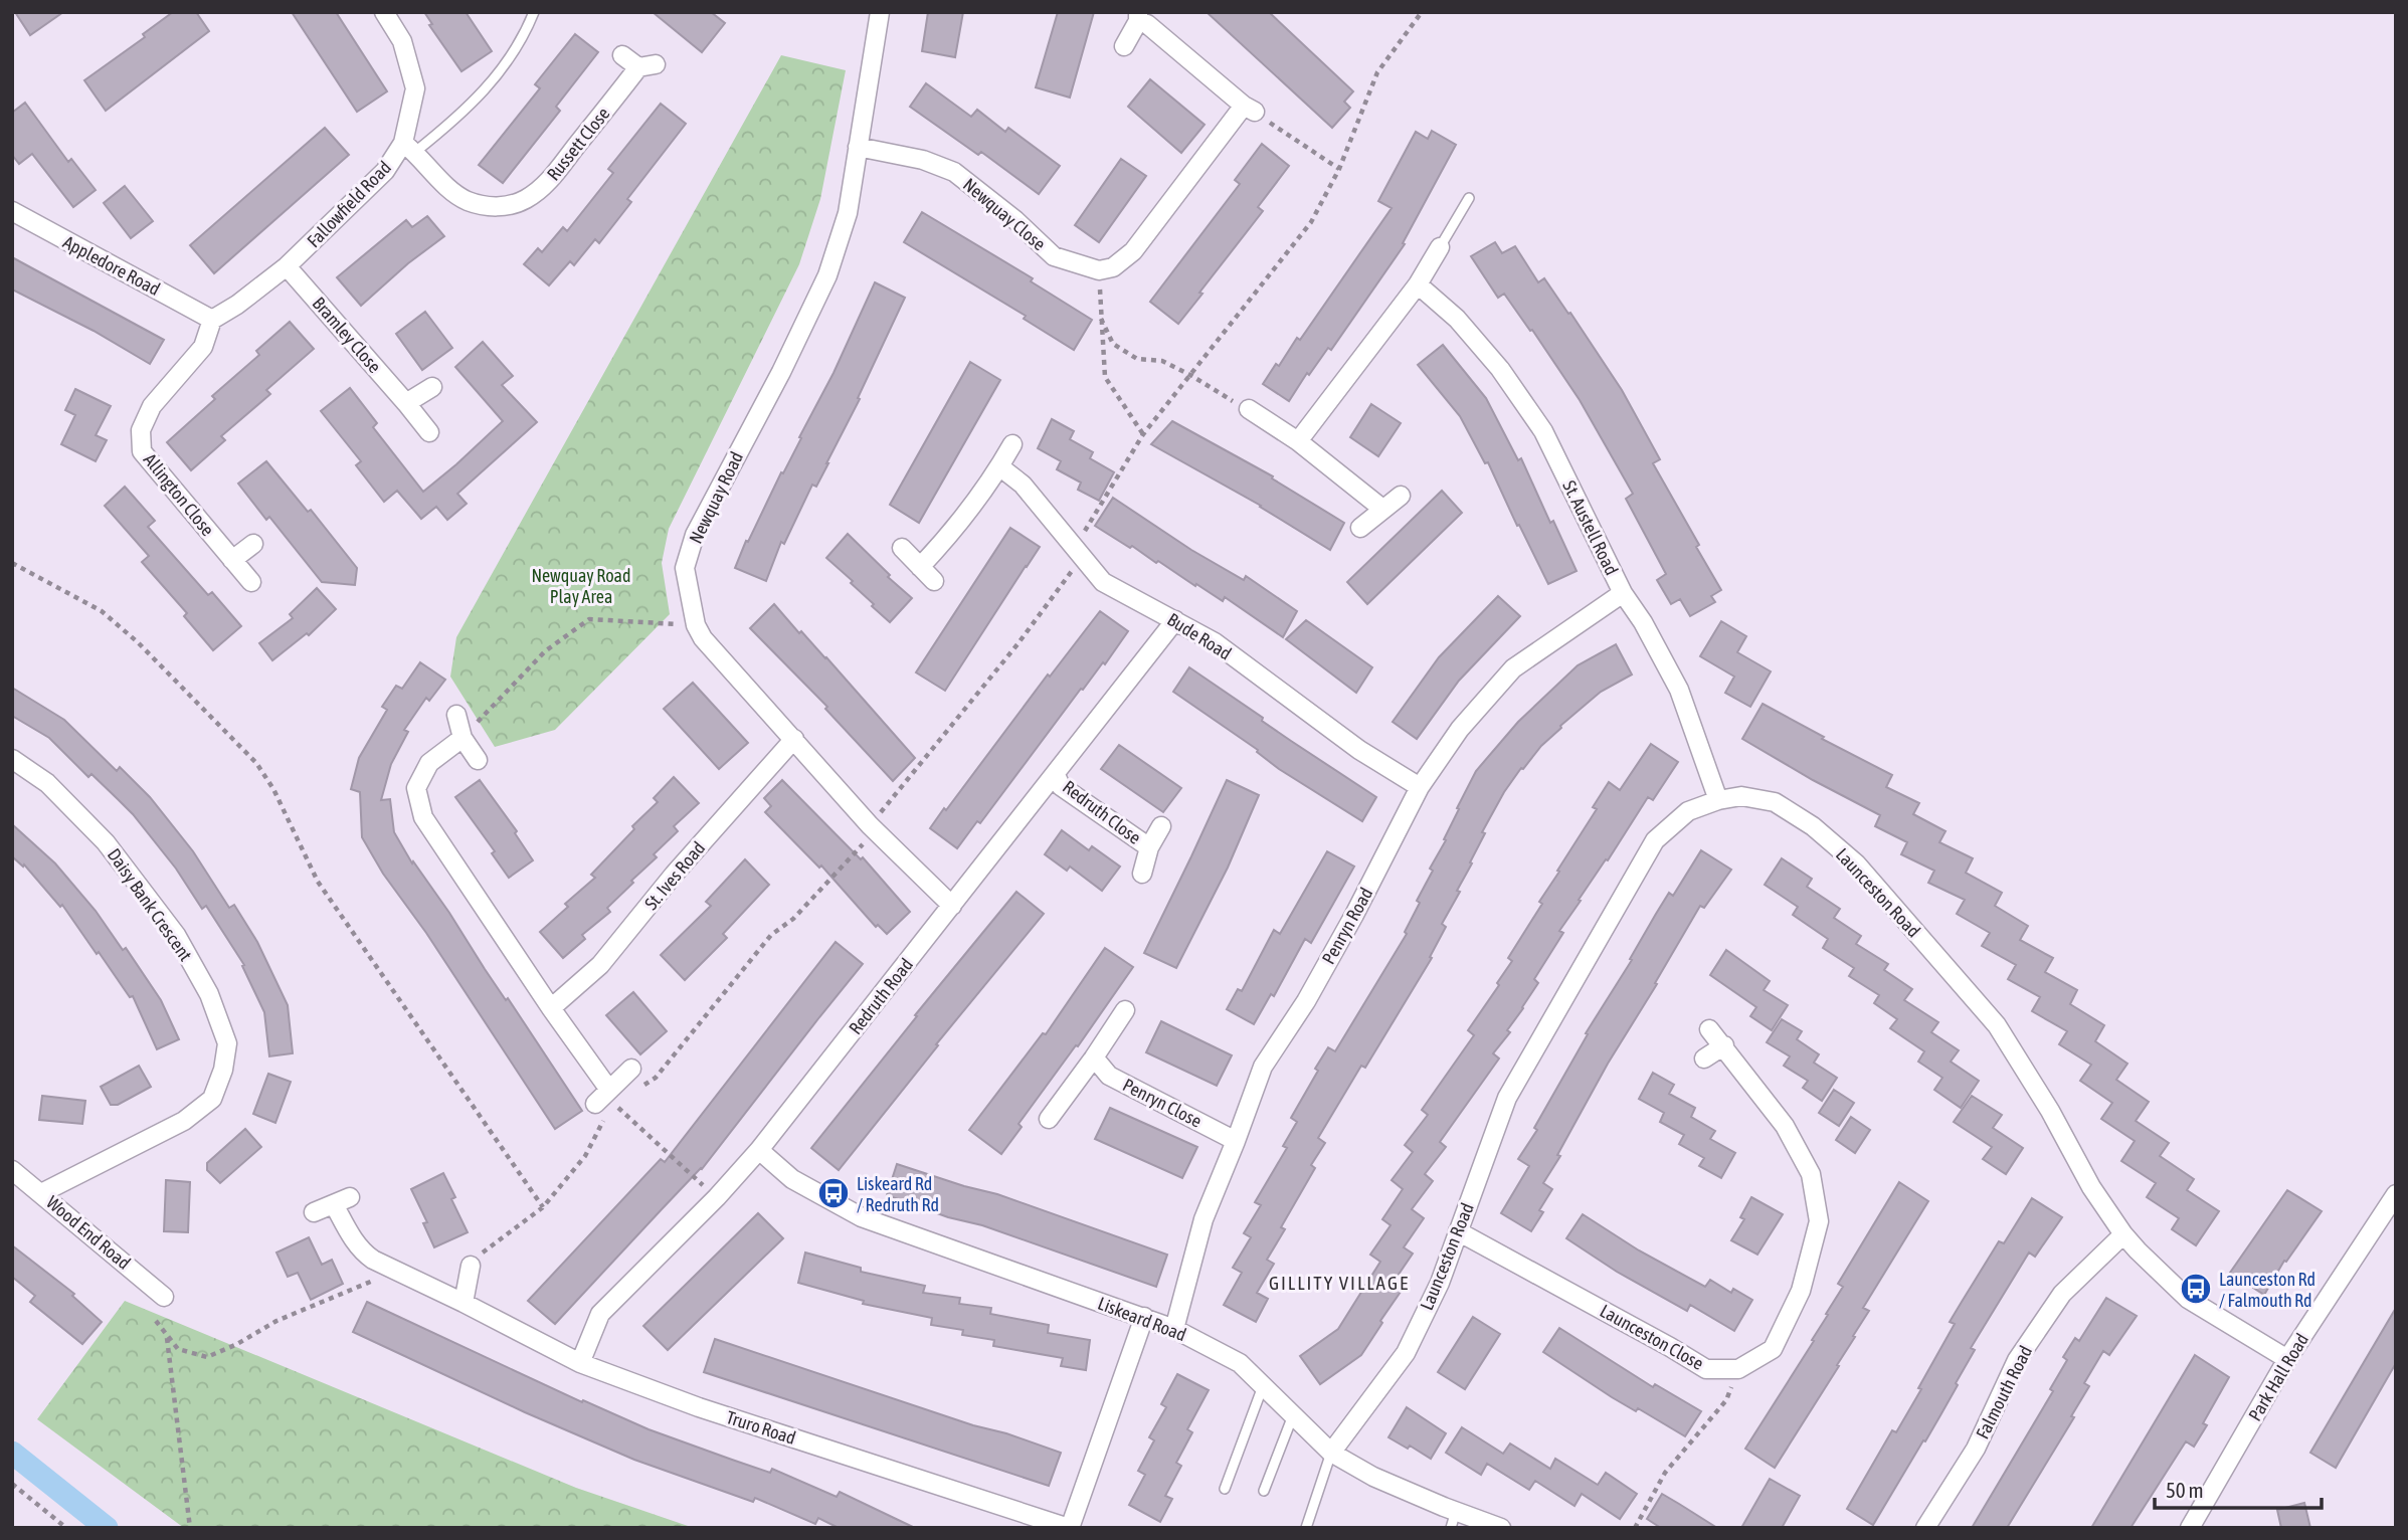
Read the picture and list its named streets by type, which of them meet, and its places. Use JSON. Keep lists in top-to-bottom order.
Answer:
{
  "streets": {
    "street": [
      "Russett Close",
      "Fallowfield Road",
      "Newquay Close",
      "Appledore Road",
      "Bramley Close",
      "Allington Close",
      "Newquay Road",
      "St. Austell Road",
      "Bude Road",
      "Redruth Close",
      "St. Ives Road",
      "Launceston Road",
      "Daisy Bank Crescent",
      "Penryn Road",
      "Redruth Road",
      "Penryn Close",
      "Wood End Road",
      "Liskeard Road",
      "Launceston Close",
      "Park Hall Road",
      "Falmouth Road",
      "Truro Road"
    ]
  },
  "crossings": [
    ["Russett Close", "Fallowfield Road"],
    ["Fallowfield Road", "Appledore Road"],
    ["Fallowfield Road", "Bramley Close"],
    ["Fallowfield Road", "Allington Close"],
    ["Newquay Close", "Newquay Road"],
    ["Appledore Road", "Allington Close"],
    ["Newquay Road", "St. Ives Road"],
    ["Newquay Road", "Redruth Road"],
    ["St. Austell Road", "Launceston Road"],
    ["St. Austell Road", "Penryn Road"],
    ["Bude Road", "Penryn Road"],
    ["Bude Road", "Redruth Road"],
    ["Redruth Close", "Redruth Road"],
    ["Launceston Road", "Liskeard Road"],
    ["Launceston Road", "Launceston Close"],
    ["Launceston Road", "Park Hall Road"],
    ["Launceston Road", "Falmouth Road"],
    ["Daisy Bank Crescent", "Wood End Road"],
    ["Penryn Road", "Penryn Close"],
    ["Penryn Road", "Liskeard Road"],
    ["Redruth Road", "Liskeard Road"],
    ["Redruth Road", "Truro Road"],
    ["Liskeard Road", "Truro Road"]
  ],
  "districts": ["GILLITY VILLAGE"],
  "parks": ["Newquay Road Play Area"],
  "places": {
    "bus stop": ["Liskeard Rd / Redruth Rd", "Launceston Rd / Falmouth Rd"]
  },
  "scale_bar": "50 m"
}
